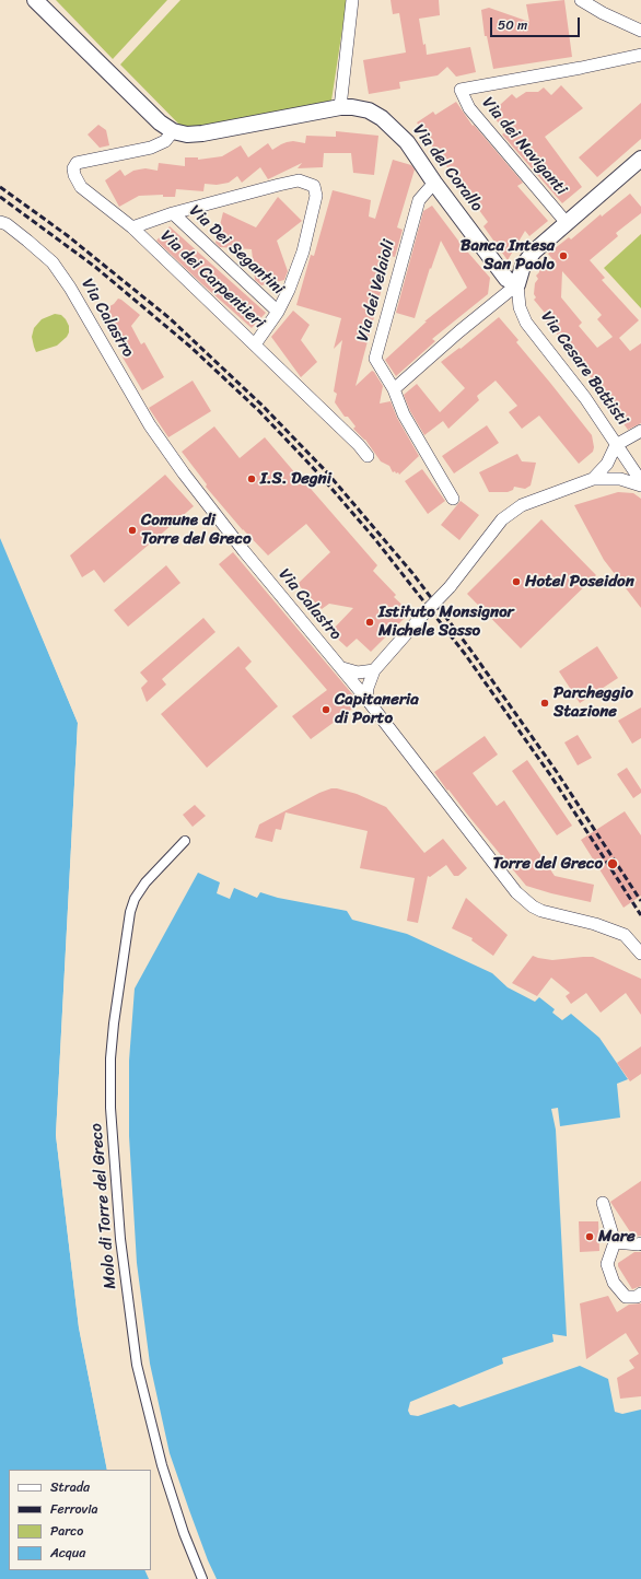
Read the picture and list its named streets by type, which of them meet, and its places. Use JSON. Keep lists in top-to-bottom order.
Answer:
{
  "streets": {
    "street": [
      "Via dei Naviganti",
      "Via del Corallo",
      "Via Dei Segantini",
      "Via dei Carpentieri",
      "Via dei Velaioli",
      "Via Calastro",
      "Via Cesare Battisti",
      "Molo di Torre del Greco"
    ]
  },
  "crossings": [
    ["Via dei Naviganti", "Via Cesare Battisti"],
    ["Via del Corallo", "Via dei Carpentieri"],
    ["Via del Corallo", "Via dei Velaioli"],
    ["Via del Corallo", "Via Cesare Battisti"],
    ["Via Dei Segantini", "Via dei Carpentieri"]
  ],
  "places": [
    "Banca Intesa San Paolo",
    "I.S. Degni",
    "Comune di Torre del Greco",
    "Hotel Poseidon",
    "Istituto Monsignor Michele Sasso",
    "Parcheggio Stazione",
    "Capitaneria di Porto",
    "Torre del Greco",
    "Mare"
  ],
  "legend": [
    "Strada",
    "Ferrovia",
    "Parco",
    "Acqua"
  ],
  "scale_bar": "50 m"
}
